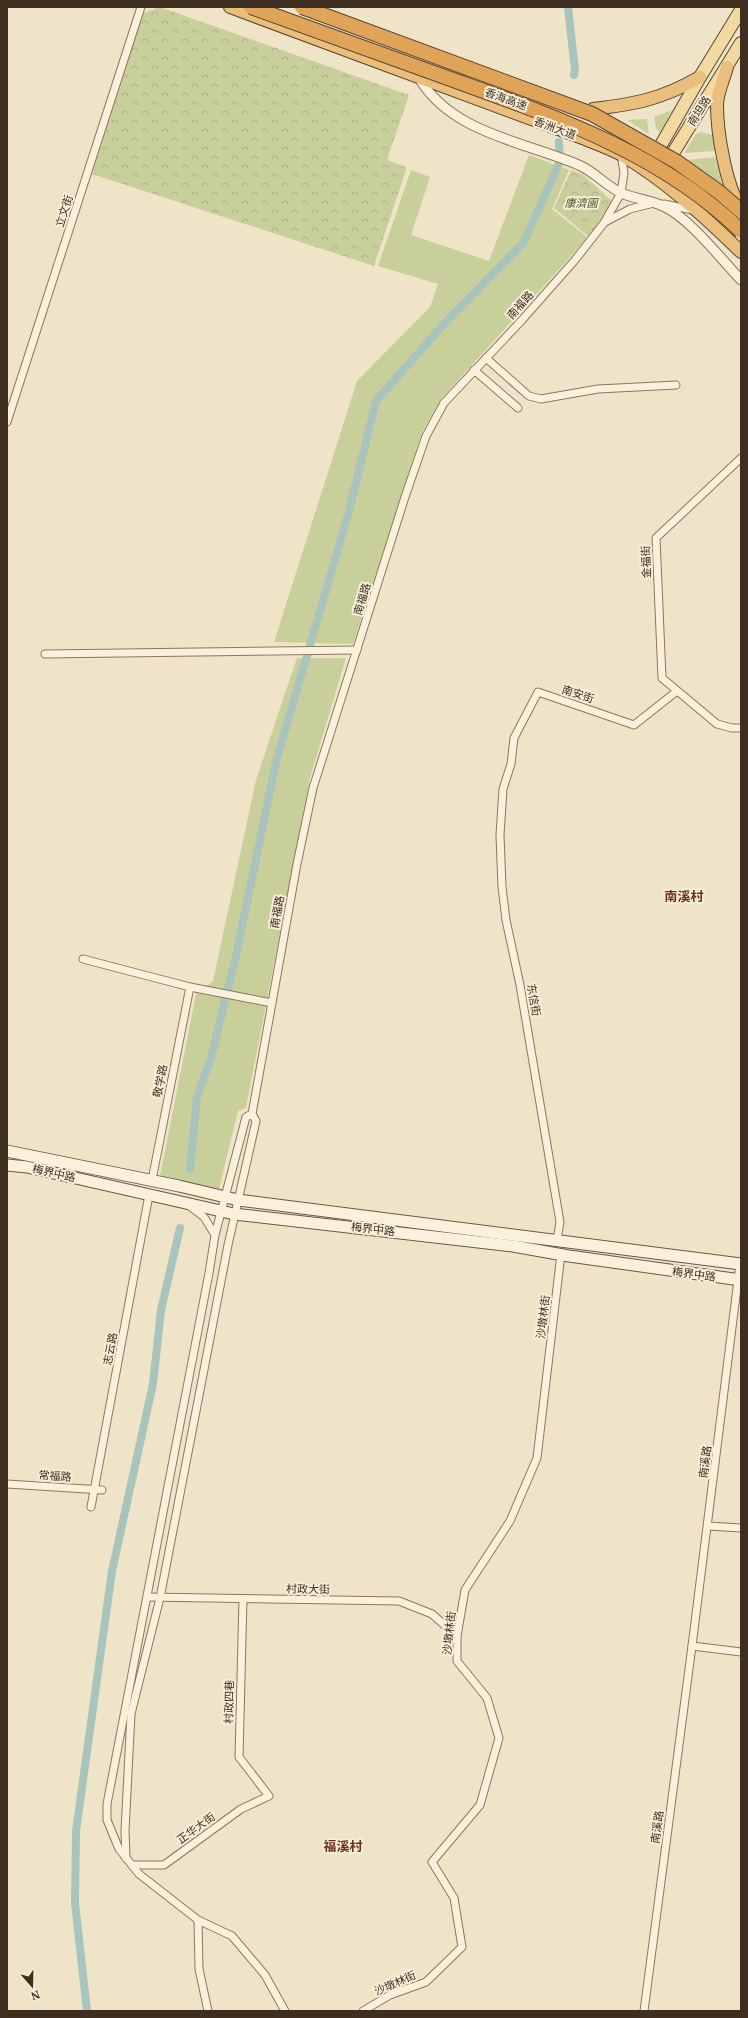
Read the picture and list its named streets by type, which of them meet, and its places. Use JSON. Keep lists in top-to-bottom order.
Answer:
{
  "streets": {
    "highway": ["香海高速", "香洲大道"],
    "main road": ["南坦路", "梅界中路"],
    "street": [
      "立文街",
      "南福路",
      "金福街",
      "南安街",
      "东信街",
      "敬学路",
      "沙墩林街",
      "志云路",
      "南溪路",
      "常福路",
      "村政大街",
      "村政四巷",
      "正华大街"
    ]
  },
  "crossings": [
    ["南坦路", "香洲大道"],
    ["香洲大道", "南福路"],
    ["金福街", "南安街"],
    ["南安街", "东信街"],
    ["东信街", "梅界中路"],
    ["敬学路", "梅界中路"],
    ["梅界中路", "沙墩林街"],
    ["梅界中路", "志云路"],
    ["梅界中路", "南溪路"],
    ["沙墩林街", "村政大街"],
    ["志云路", "常福路"],
    ["村政大街", "村政四巷"],
    ["村政四巷", "正华大街"]
  ],
  "districts": ["南溪村", "福溪村"],
  "parks": ["康濟園"],
  "north": "bottom"
}
